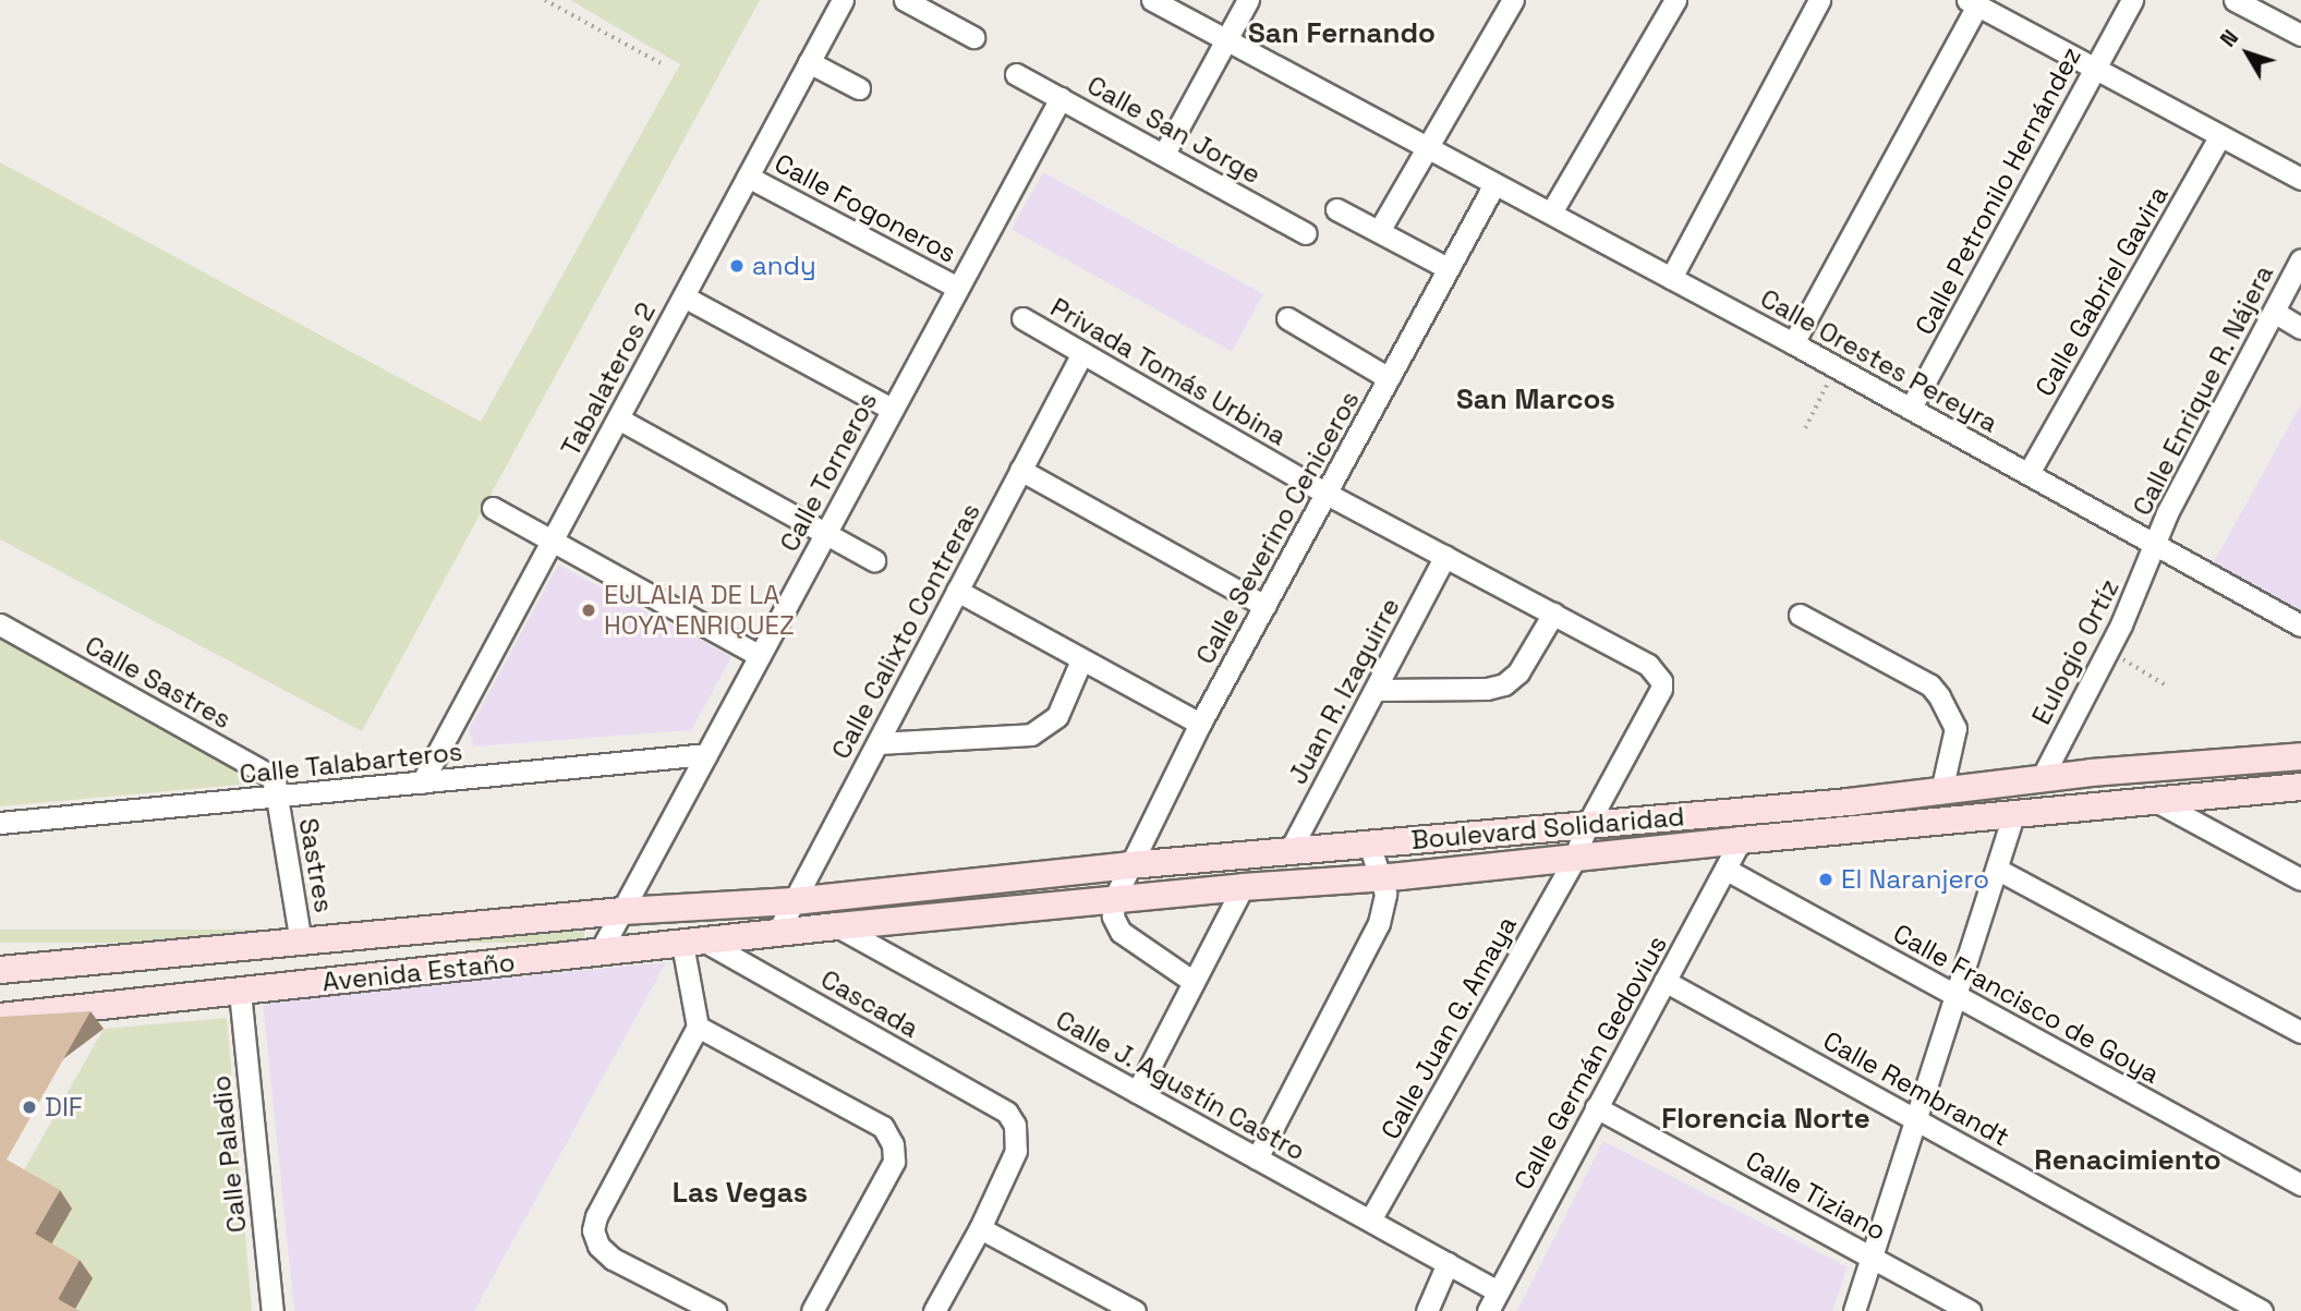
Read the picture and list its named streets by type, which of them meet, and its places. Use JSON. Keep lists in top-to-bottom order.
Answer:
{
  "streets": {
    "main road": ["Boulevard Solidaridad", "Avenida Estaño"],
    "street": [
      "Calle San Jorge",
      "Calle Petronilo Hernández",
      "Calle Fogoneros",
      "Calle Gabriel Gavira",
      "Calle Orestes Pereyra",
      "Privada Tomás Urbina",
      "Tabalateros 2",
      "Calle Enrique R. Nájera",
      "Calle Torneros",
      "Calle Severino Ceniceros",
      "Calle Calixto Contreras",
      "Eulogio Ortíz",
      "Calle Sastres",
      "Juan R. Izaguirre",
      "Calle Talabarteros",
      "Sastres",
      "Cascada",
      "Calle Francisco de Goya",
      "Calle Juan G. Amaya",
      "Calle Germán Gedovius",
      "Calle J. Agustín Castro",
      "Calle Rembrandt",
      "Calle Paladio",
      "Calle Tiziano"
    ]
  },
  "crossings": [
    ["Calle San Jorge", "Calle Torneros"],
    ["Calle Petronilo Hernández", "Calle Orestes Pereyra"],
    ["Calle Fogoneros", "Tabalateros 2"],
    ["Calle Fogoneros", "Calle Torneros"],
    ["Calle Gabriel Gavira", "Calle Orestes Pereyra"],
    ["Calle Orestes Pereyra", "Calle Enrique R. Nájera"],
    ["Calle Orestes Pereyra", "Calle Severino Ceniceros"],
    ["Calle Orestes Pereyra", "Eulogio Ortíz"],
    ["Privada Tomás Urbina", "Calle Severino Ceniceros"],
    ["Privada Tomás Urbina", "Calle Calixto Contreras"],
    ["Privada Tomás Urbina", "Juan R. Izaguirre"],
    ["Privada Tomás Urbina", "Calle Juan G. Amaya"],
    ["Tabalateros 2", "Calle Talabarteros"],
    ["Calle Enrique R. Nájera", "Eulogio Ortíz"],
    ["Calle Torneros", "Calle Talabarteros"],
    ["Calle Torneros", "Avenida Estaño"],
    ["Calle Severino Ceniceros", "Boulevard Solidaridad"],
    ["Calle Calixto Contreras", "Boulevard Solidaridad"],
    ["Calle Calixto Contreras", "Avenida Estaño"],
    ["Eulogio Ortíz", "Boulevard Solidaridad"],
    ["Calle Sastres", "Calle Talabarteros"],
    ["Calle Sastres", "Sastres"],
    ["Juan R. Izaguirre", "Boulevard Solidaridad"],
    ["Calle Talabarteros", "Sastres"],
    ["Boulevard Solidaridad", "Avenida Estaño"],
    ["Boulevard Solidaridad", "Calle Juan G. Amaya"],
    ["Boulevard Solidaridad", "Calle Germán Gedovius"],
    ["Boulevard Solidaridad", "Calle J. Agustín Castro"],
    ["Sastres", "Avenida Estaño"],
    ["Avenida Estaño", "Cascada"],
    ["Avenida Estaño", "Calle J. Agustín Castro"],
    ["Avenida Estaño", "Calle Paladio"],
    ["Calle Francisco de Goya", "Calle Germán Gedovius"],
    ["Calle Juan G. Amaya", "Calle J. Agustín Castro"],
    ["Calle Germán Gedovius", "Calle J. Agustín Castro"],
    ["Calle Germán Gedovius", "Calle Rembrandt"],
    ["Calle Germán Gedovius", "Calle Tiziano"]
  ],
  "districts": [
    "San Fernando",
    "San Marcos",
    "Florencia Norte",
    "Renacimiento",
    "Las Vegas"
  ],
  "places": [
    "andy",
    "EULALIA DE LA HOYA ENRIQUEZ",
    "El Naranjero",
    "DIF"
  ],
  "north": "top left"
}
